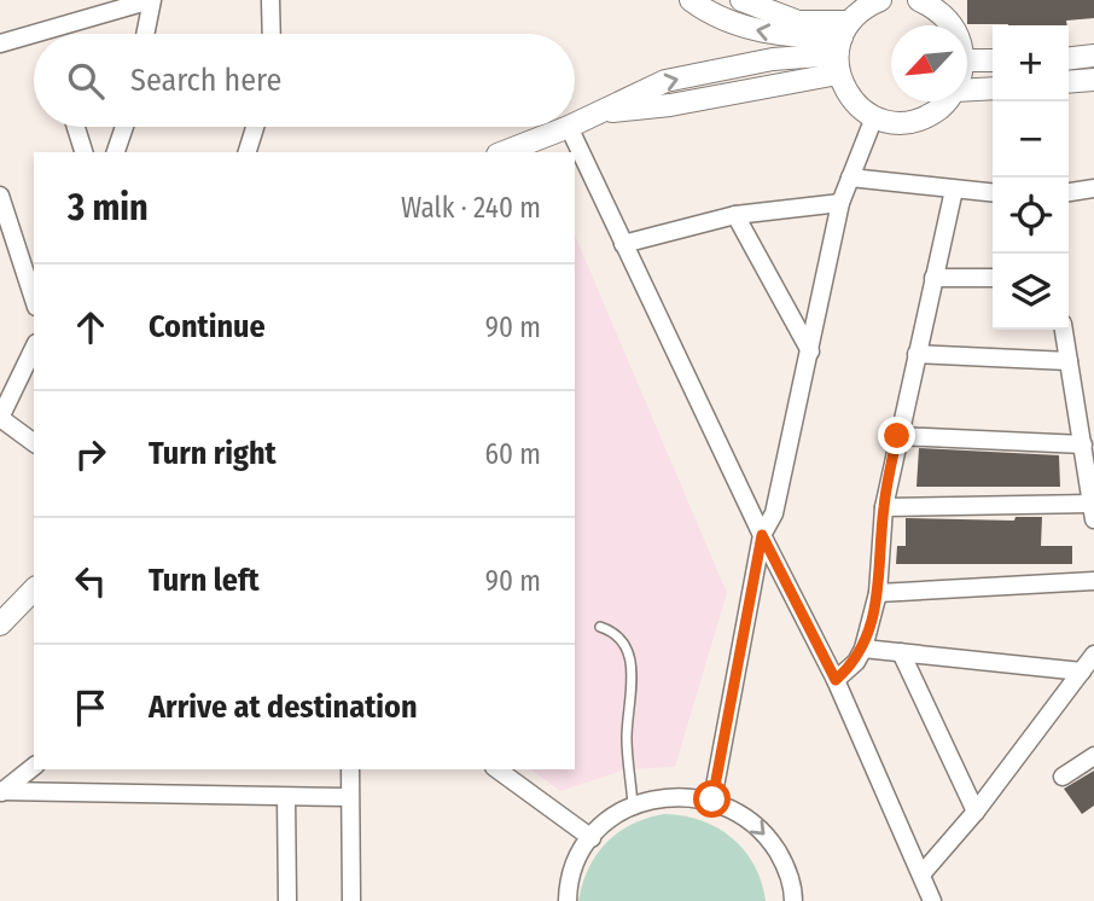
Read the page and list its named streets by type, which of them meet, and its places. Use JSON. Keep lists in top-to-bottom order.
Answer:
{
  "north": "bottom left",
  "page": {
    "map_buttons": ["+", "−"],
    "search": "Search here",
    "heading": ["3 min", "Walk · 240 m"],
    "list": [
      ["Continue", "90 m"],
      ["Turn right", "60 m"],
      ["Turn left", "90 m"],
      "Arrive at destination"
    ]
  }
}
